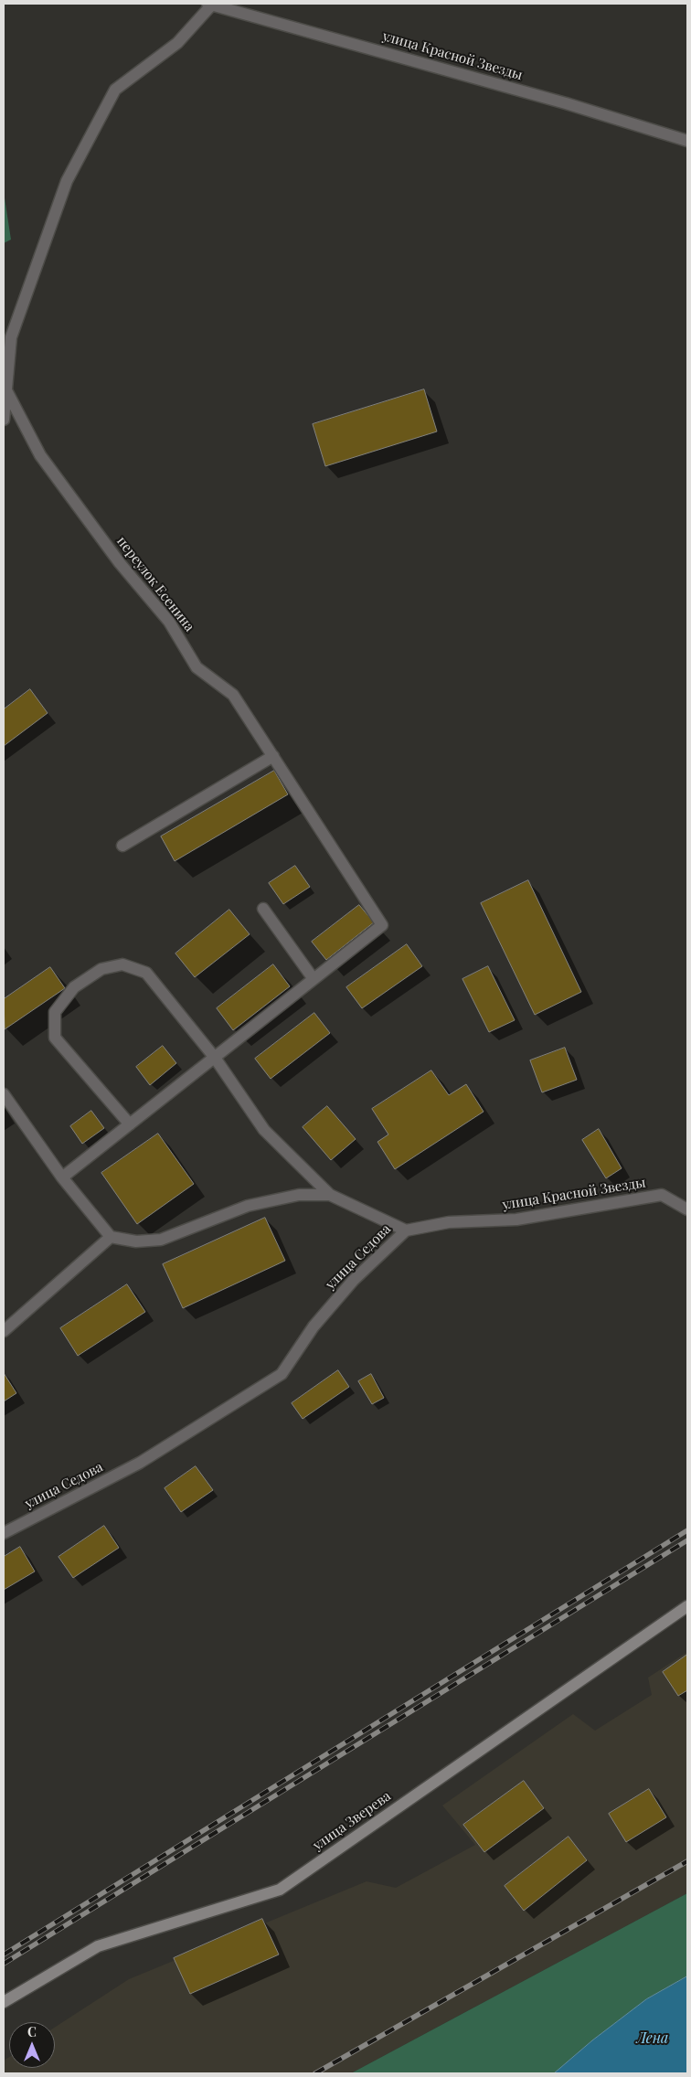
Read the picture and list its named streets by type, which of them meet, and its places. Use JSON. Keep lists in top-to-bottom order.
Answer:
{
  "streets": {
    "main road": ["улица Зверева"],
    "street": ["улица Красной Звезды", "переулок Есенина", "улица Седова"]
  },
  "crossings": [
    ["улица Красной Звезды", "улица Седова"]
  ],
  "water": ["Лена"],
  "north": "top"
}
